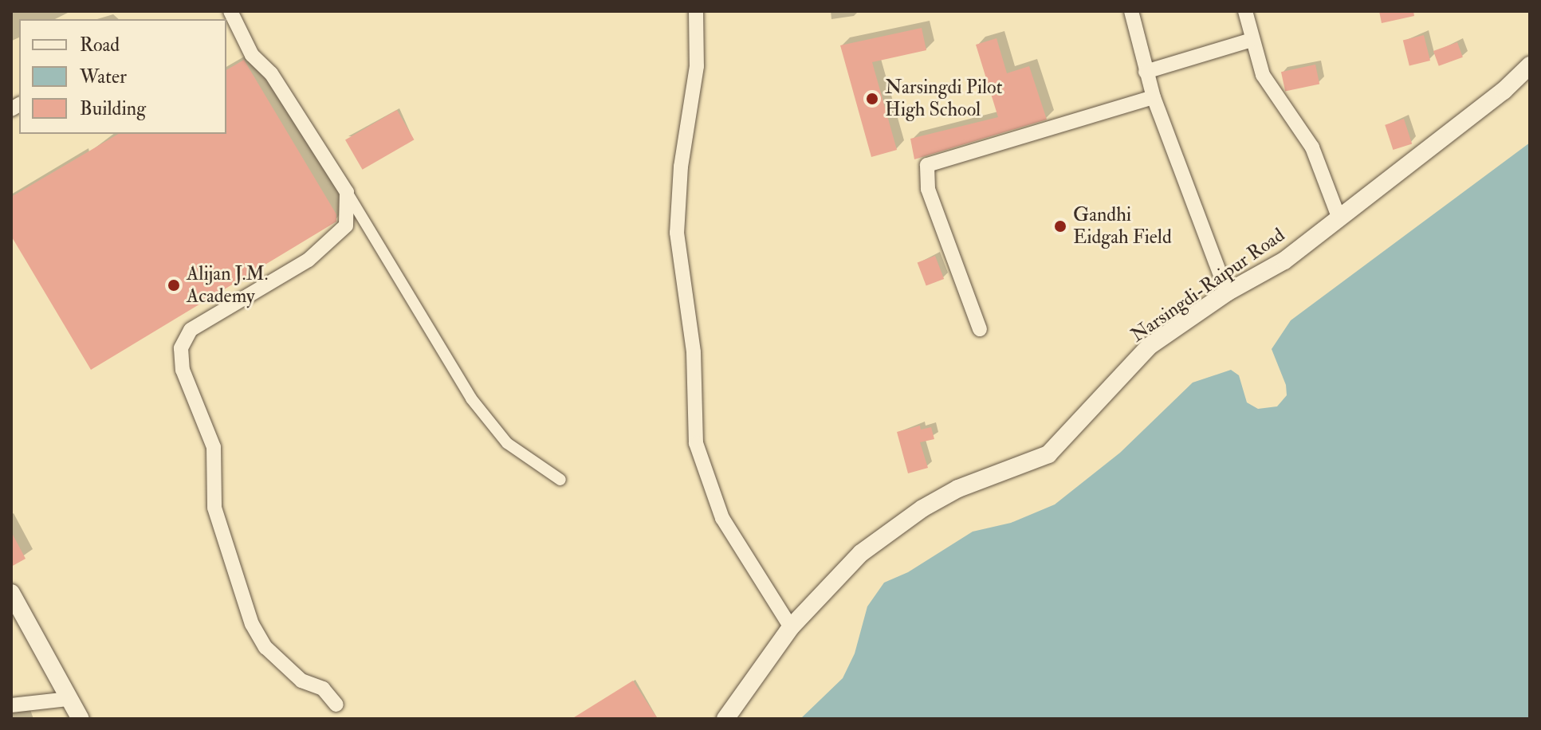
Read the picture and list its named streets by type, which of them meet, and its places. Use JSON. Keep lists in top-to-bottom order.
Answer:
{
  "streets": {
    "street": ["Narsingdi-Raipur Road"]
  },
  "places": ["Narsingdi Pilot High School", "Gandhi Eidgah Field", "Alijan J.M. Academy"],
  "legend": ["Road", "Water", "Building"]
}
